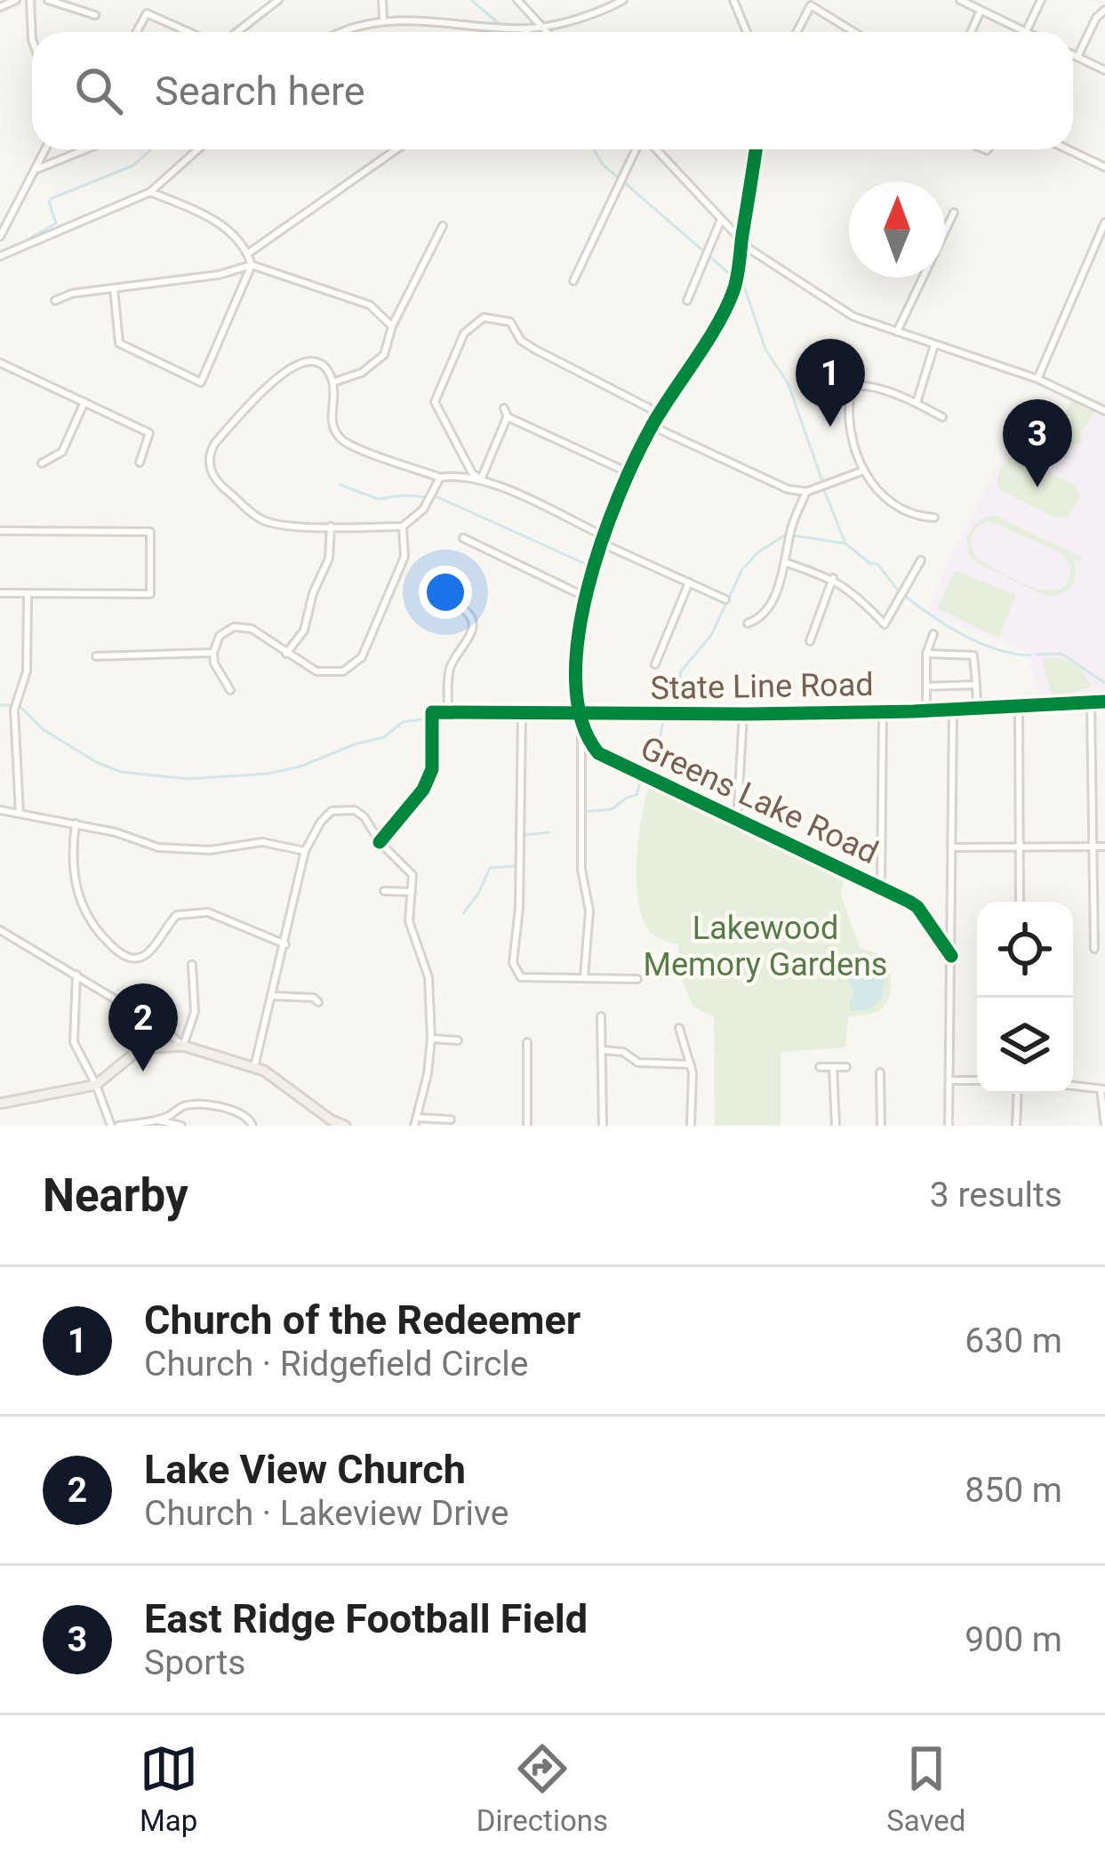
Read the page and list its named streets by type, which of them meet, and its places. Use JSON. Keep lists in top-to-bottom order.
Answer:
{
  "streets": {
    "street": ["State Line Road", "Greens Lake Road"]
  },
  "crossings": [
    ["State Line Road", "Greens Lake Road"]
  ],
  "parks": ["Lakewood Memory Gardens"],
  "north": "top",
  "page": {
    "search": "Search here",
    "pins": ["1", "3", "2"],
    "heading": ["Nearby", "3 results"],
    "list": [
      {
        "mark": "1",
        "name": "Church of the Redeemer",
        "note": "Church · Ridgefield Circle",
        "value": "630 m"
      },
      {
        "mark": "2",
        "name": "Lake View Church",
        "note": "Church · Lakeview Drive",
        "value": "850 m"
      },
      {
        "mark": "3",
        "name": "East Ridge Football Field",
        "note": "Sports",
        "value": "900 m"
      }
    ],
    "nav": ["Map", "Directions", "Saved"]
  }
}
